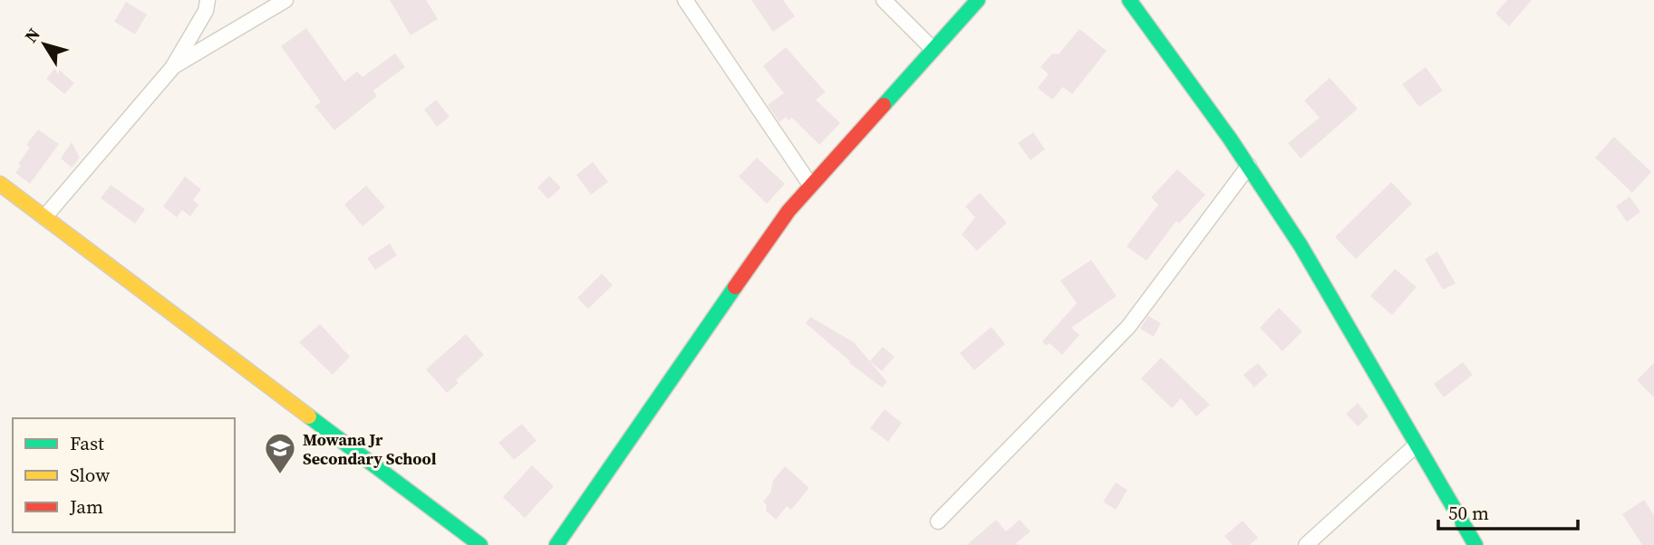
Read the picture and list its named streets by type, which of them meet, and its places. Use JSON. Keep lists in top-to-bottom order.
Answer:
{
  "places": {
    "school or university": ["Mowana Jr Secondary School"]
  },
  "legend": ["Fast", "Slow", "Jam"],
  "scale_bar": "50 m",
  "north": "top left"
}
